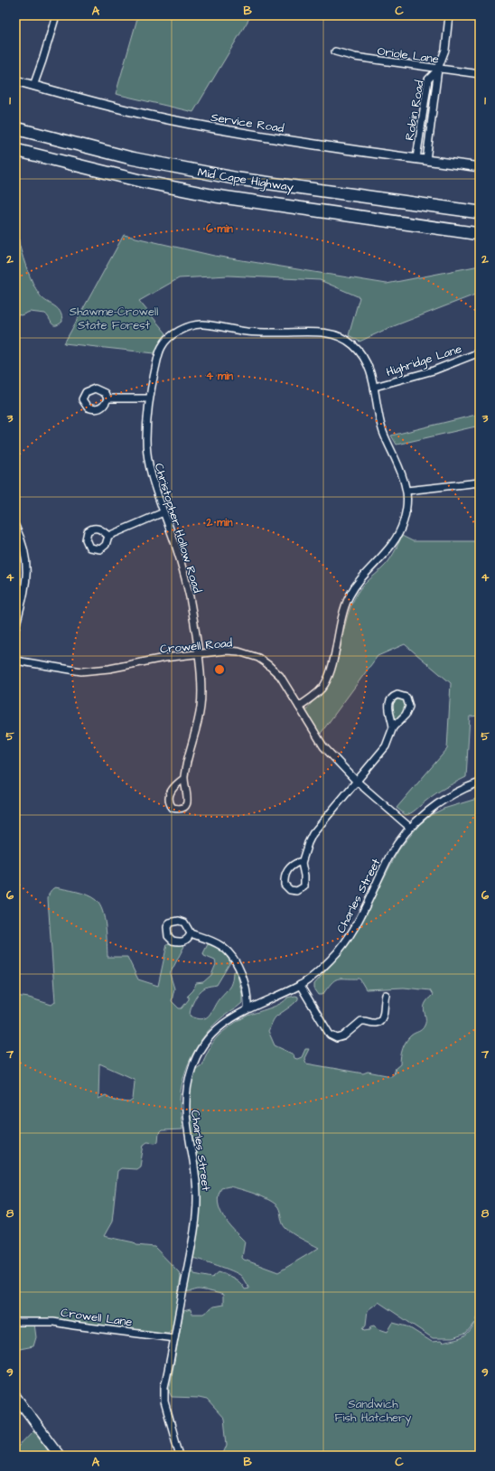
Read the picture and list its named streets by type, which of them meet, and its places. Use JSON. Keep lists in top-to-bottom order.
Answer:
{
  "streets": {
    "highway": ["Mid Cape Highway"],
    "street": [
      "Oriole Lane",
      "Robin Road",
      "Service Road",
      "Highridge Lane",
      "Christopher Hollow Road",
      "Crowell Road",
      "Charles Street",
      "Crowell Lane"
    ]
  },
  "crossings": [
    ["Oriole Lane", "Robin Road"],
    ["Robin Road", "Service Road"],
    ["Highridge Lane", "Christopher Hollow Road"],
    ["Christopher Hollow Road", "Crowell Road"],
    ["Crowell Road", "Charles Street"],
    ["Charles Street", "Crowell Lane"]
  ],
  "parks": ["Shawme-Crowell State Forest", "Sandwich Fish Hatchery"],
  "grid": {
    "columns": ["A", "B", "C"],
    "rows": [
      "1",
      "2",
      "3",
      "4",
      "5",
      "6",
      "7",
      "8",
      "9"
    ]
  },
  "rings": ["6 min", "4 min", "2 min"]
}
